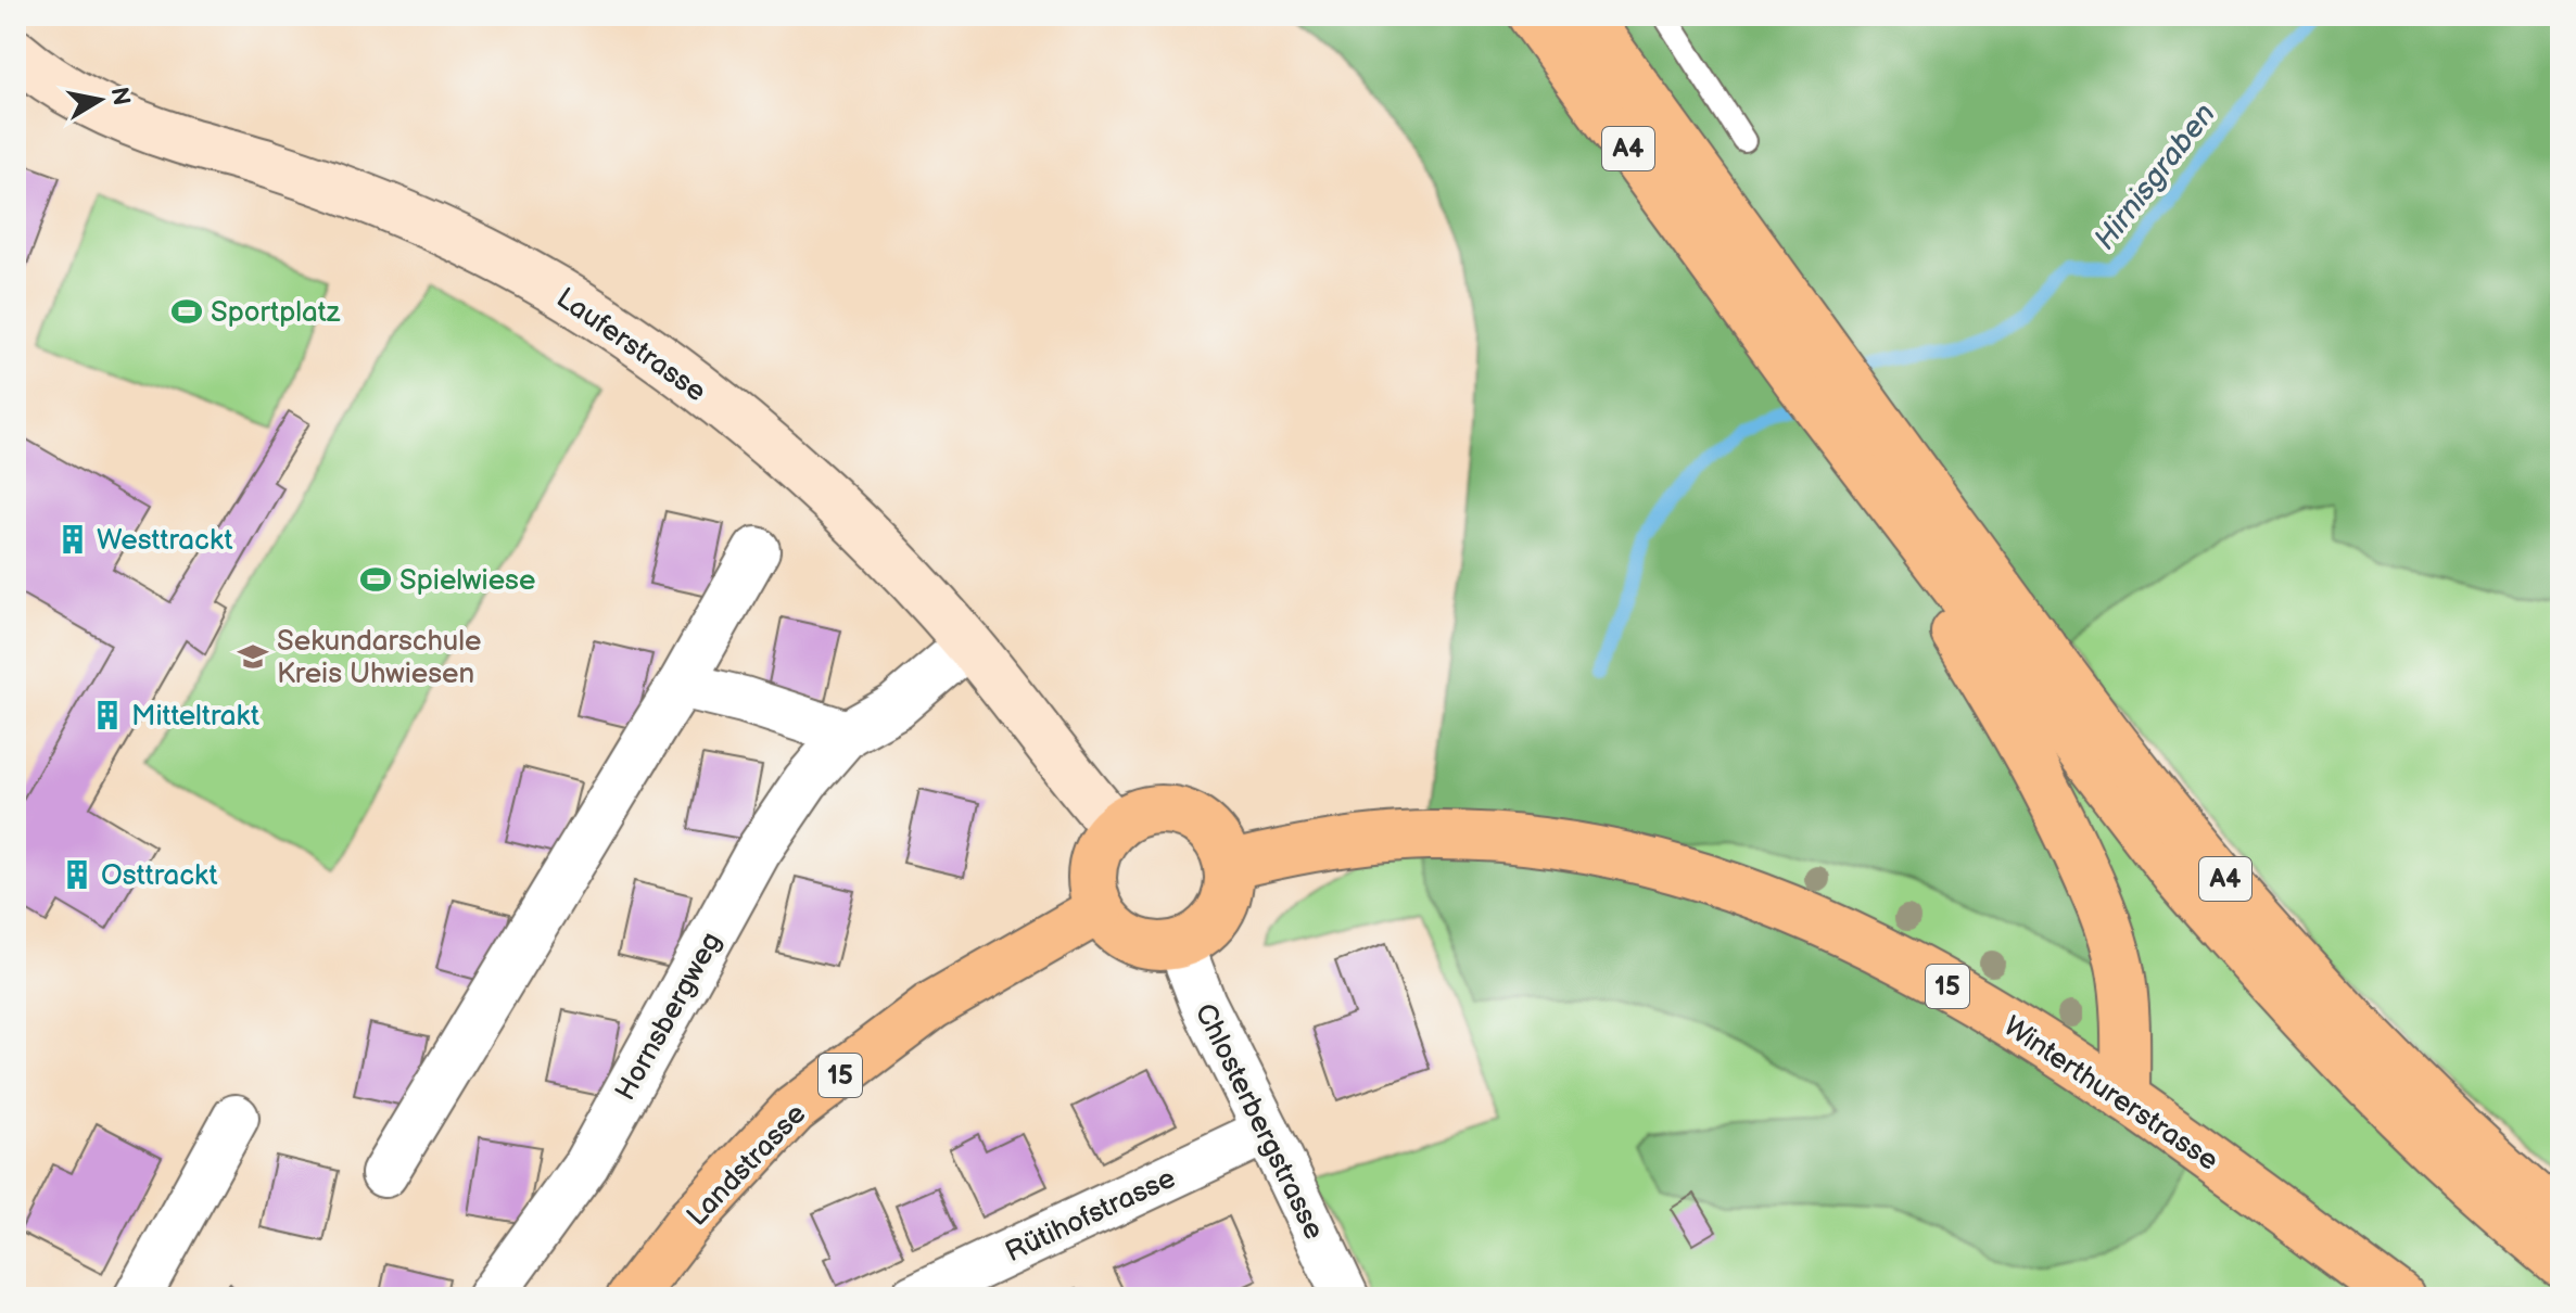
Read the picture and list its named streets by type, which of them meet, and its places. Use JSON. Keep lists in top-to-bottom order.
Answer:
{
  "streets": {
    "main road": [
      "A4",
      "15",
      "Winterthurerstrasse",
      "Landstrasse"
    ],
    "street": [
      "Lauferstrasse",
      "Hornsbergweg",
      "Chlosterbergstrasse",
      "Rütihofstrasse"
    ]
  },
  "crossings": [
    ["Lauferstrasse", "Hornsbergweg"],
    ["Lauferstrasse", "Winterthurerstrasse"],
    ["Lauferstrasse", "Chlosterbergstrasse"],
    ["Lauferstrasse", "Landstrasse"],
    ["Winterthurerstrasse", "Chlosterbergstrasse"],
    ["Winterthurerstrasse", "Landstrasse"],
    ["Chlosterbergstrasse", "Landstrasse"],
    ["Chlosterbergstrasse", "Rütihofstrasse"]
  ],
  "water": ["Hirnisgraben"],
  "places": {
    "sports": ["Sportplatz", "Spielwiese"],
    "building": ["Westtrackt", "Mitteltrakt", "Osttrackt"],
    "school or university": ["Sekundarschule Kreis Uhwiesen"]
  },
  "north": "right"
}
